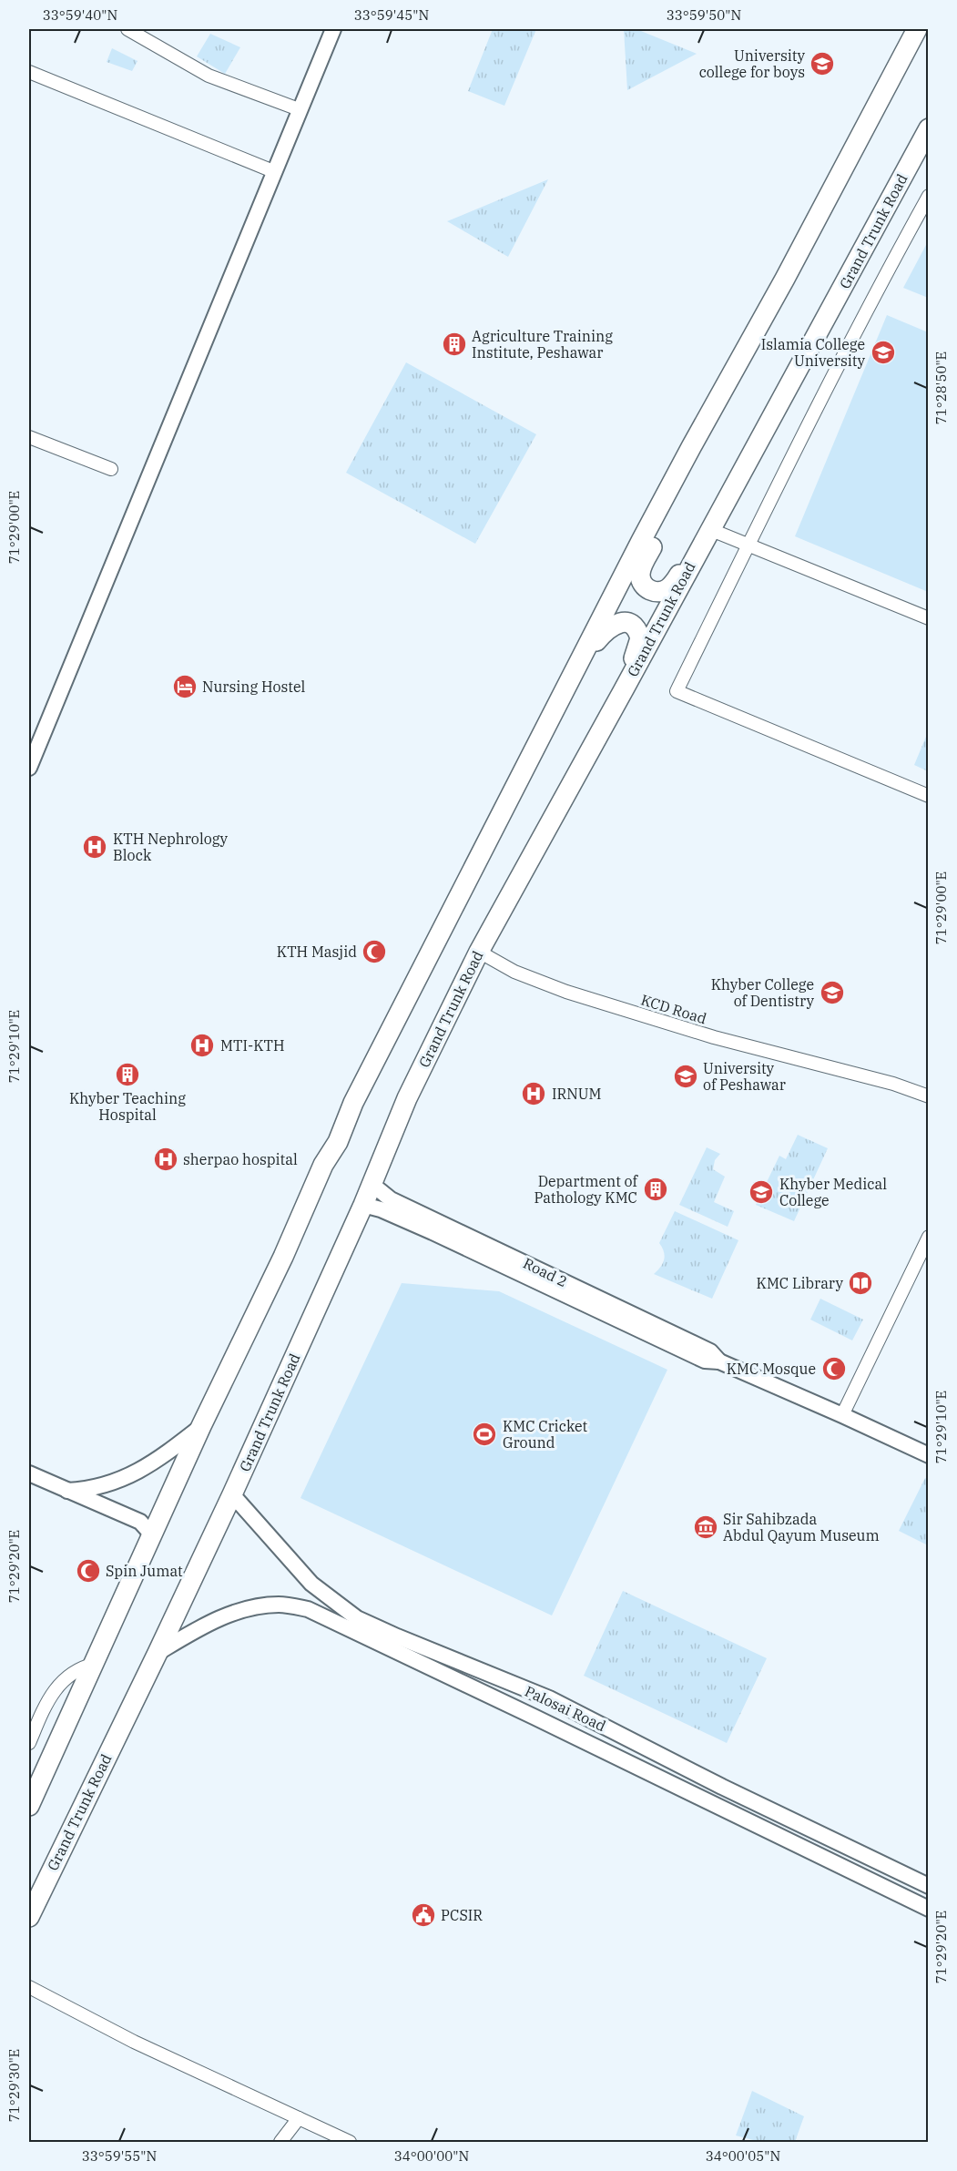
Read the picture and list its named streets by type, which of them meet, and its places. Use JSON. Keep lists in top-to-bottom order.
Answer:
{
  "streets": {
    "highway": ["Grand Trunk Road"],
    "street": ["KCD Road", "Road 2", "Palosai Road"]
  },
  "crossings": [
    ["Grand Trunk Road", "KCD Road"],
    ["Grand Trunk Road", "Road 2"],
    ["Grand Trunk Road", "Palosai Road"]
  ],
  "places": {
    "school or university": [
      "University college for boys",
      "Islamia College University",
      "Khyber College of Dentistry",
      "University of Peshawar",
      "Khyber Medical College"
    ],
    "building": ["Agriculture Training Institute, Peshawar", "Khyber Teaching Hospital", "Department of Pathology KMC"],
    "hotel": ["Nursing Hostel"],
    "hospital": [
      "KTH Nephrology Block",
      "MTI-KTH",
      "IRNUM",
      "sherpao hospital"
    ],
    "mosque": ["KTH Masjid", "KMC Mosque", "Spin Jumat"],
    "library": ["KMC Library"],
    "sports": ["KMC Cricket Ground"],
    "museum": ["Sir Sahibzada Abdul Qayum Museum"],
    "public building": ["PCSIR"]
  },
  "coordinates": [
    "33°59'40\"N",
    "33°59'45\"N",
    "33°59'50\"N",
    "71°28'50\"E",
    "71°29'00\"E",
    "71°29'10\"E",
    "71°29'20\"E",
    "71°29'30\"E",
    "33°59'55\"N",
    "34°00'00\"N",
    "34°00'05\"N"
  ]
}
